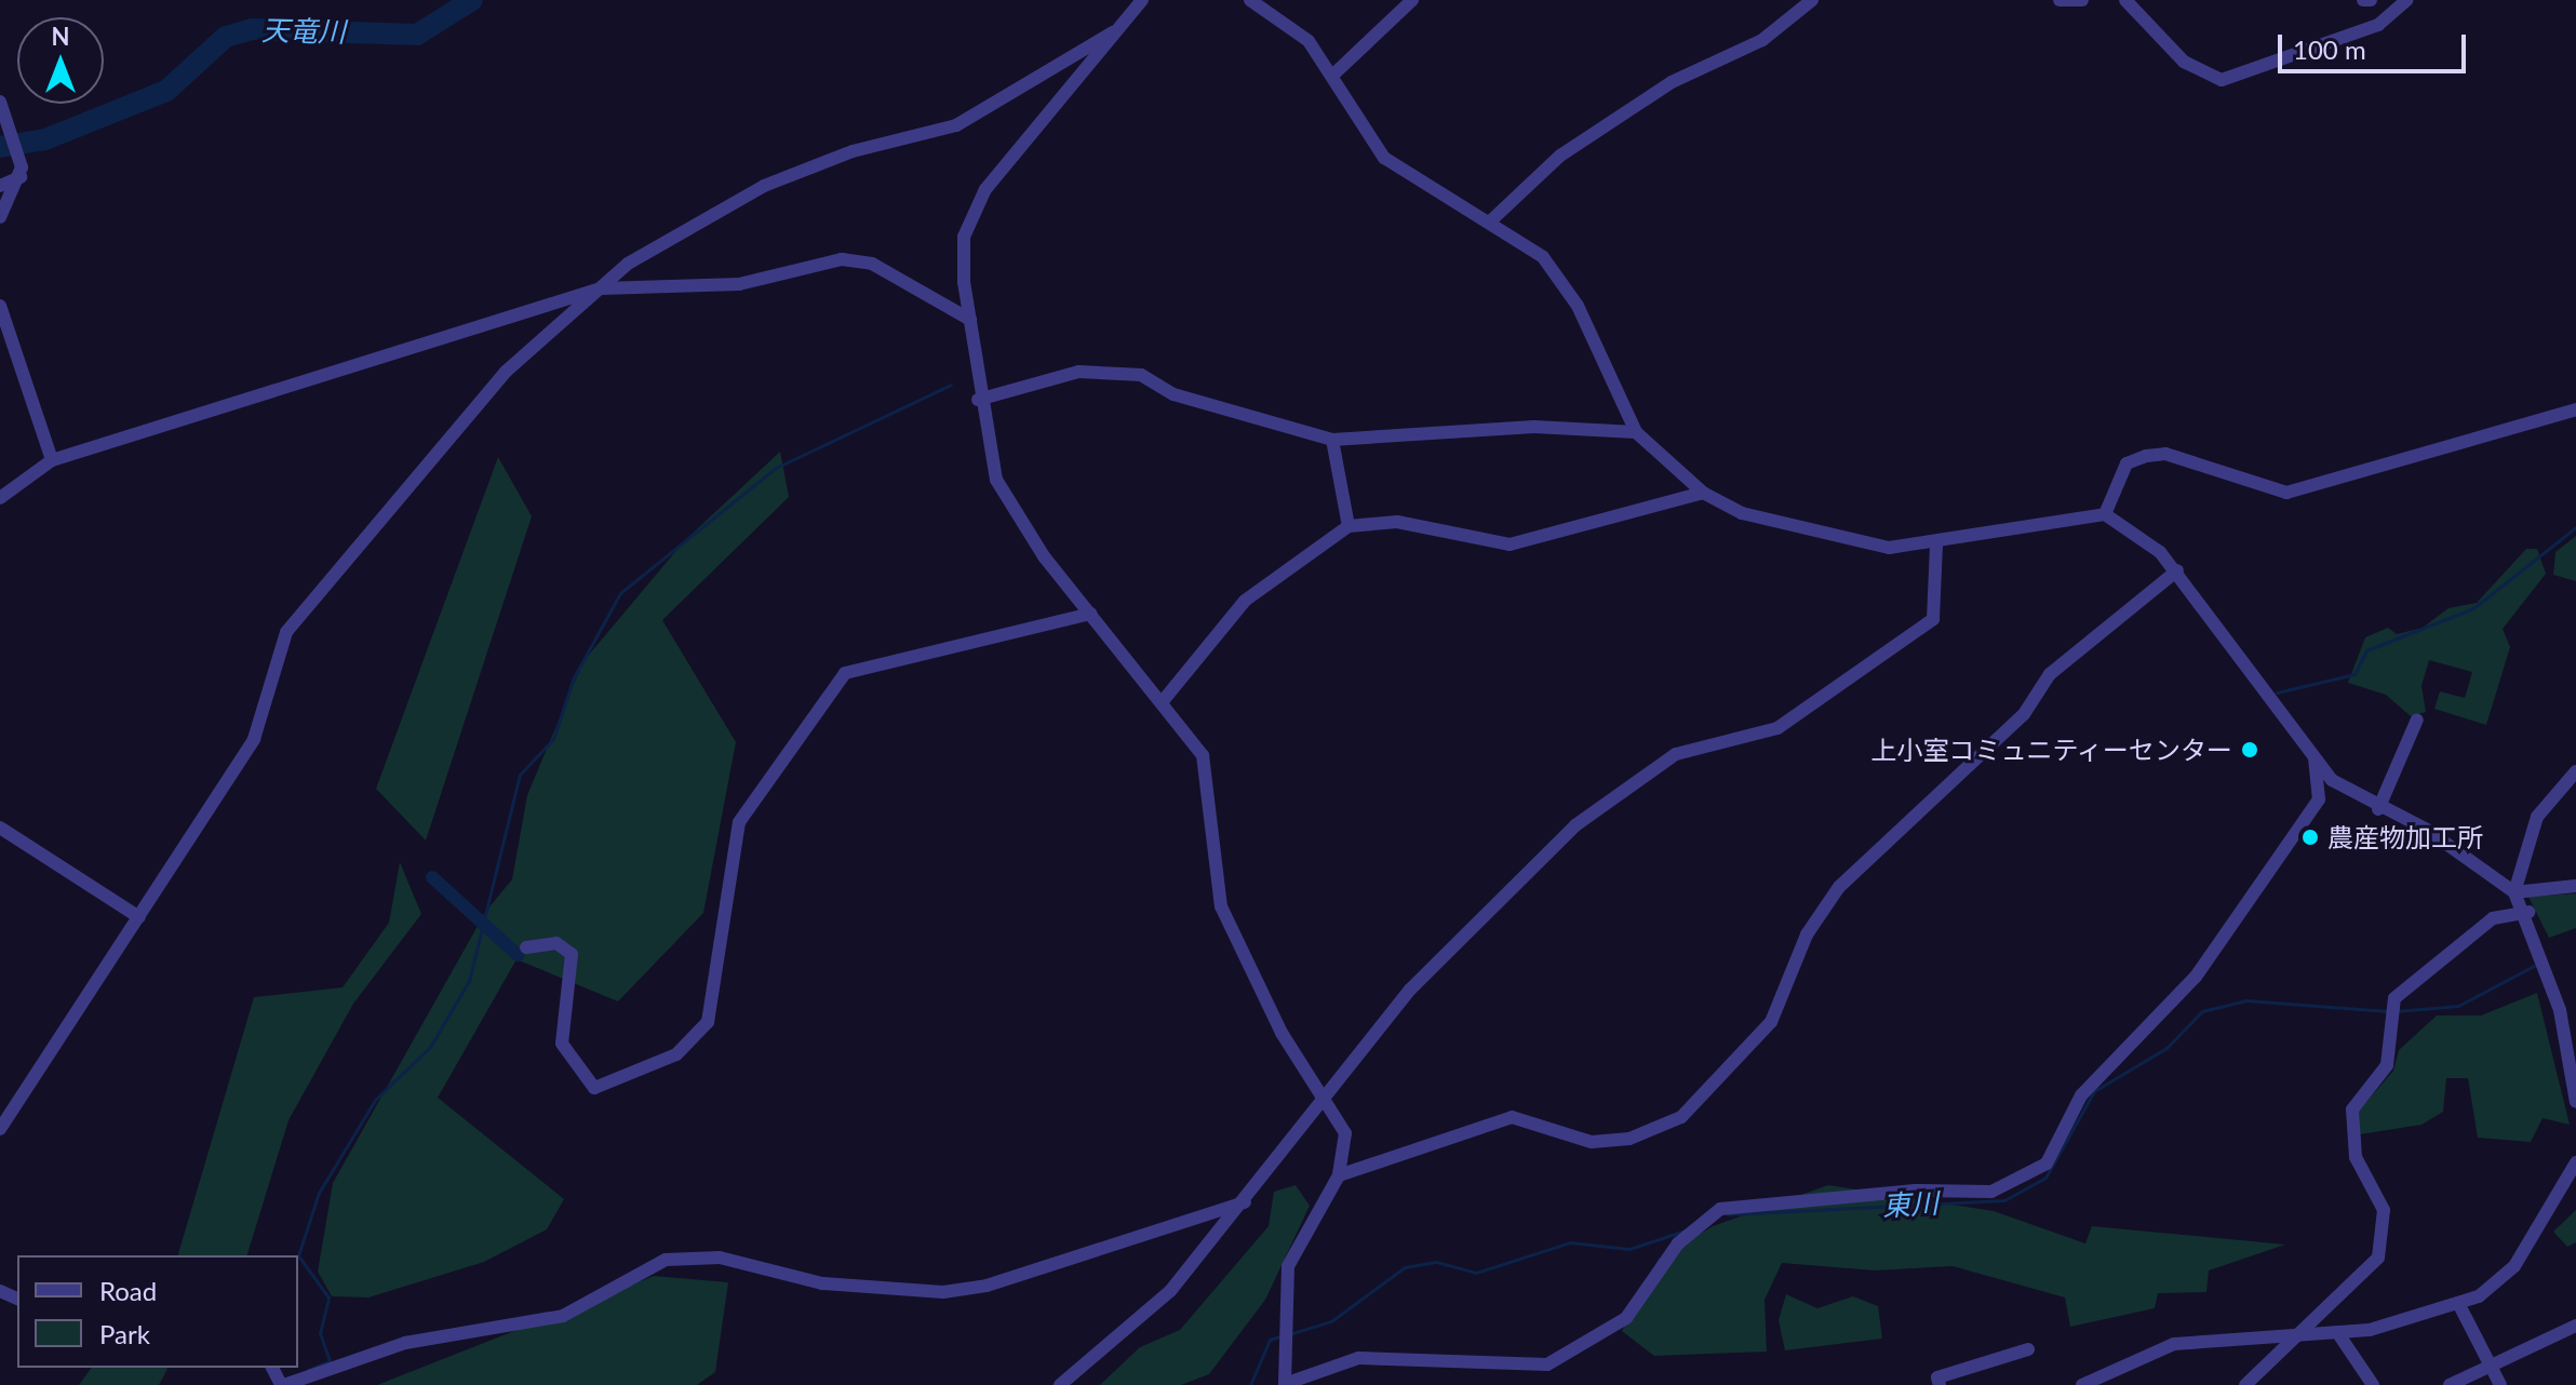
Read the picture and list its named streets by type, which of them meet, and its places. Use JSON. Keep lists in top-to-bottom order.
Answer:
{
  "water": ["天竜川", "東川"],
  "places": ["上小室コミュニティーセンター", "農産物加工所"],
  "legend": ["Road", "Park"],
  "scale_bar": "100 m",
  "north": "top"
}
